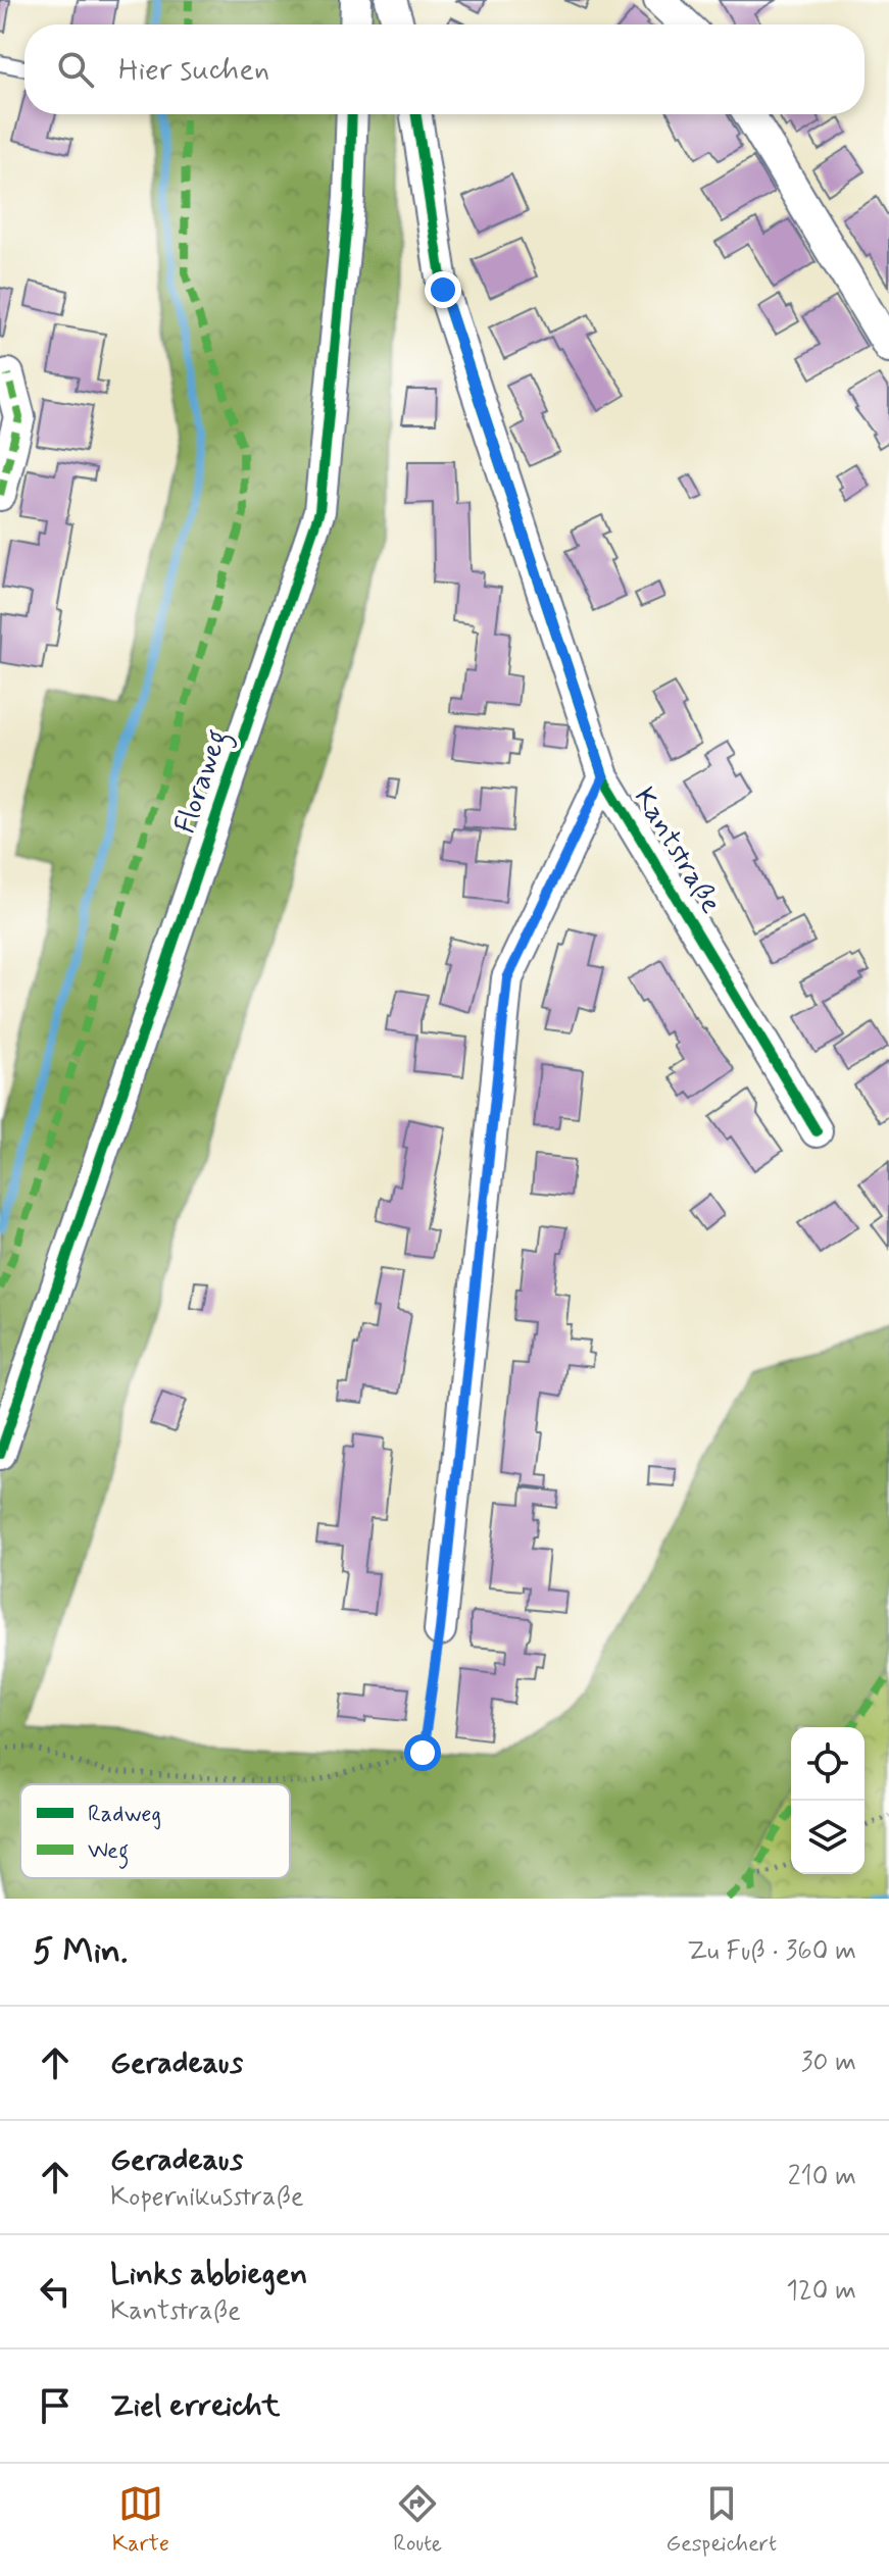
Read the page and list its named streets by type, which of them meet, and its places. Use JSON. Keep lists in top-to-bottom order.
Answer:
{
  "streets": {
    "street": ["Floraweg", "Kantstraße"]
  },
  "legend": ["Radweg", "Weg"],
  "page": {
    "search": "Hier suchen",
    "heading": ["5 Min.", "Zu Fuß · 360 m"],
    "list": [
      ["Geradeaus", "30 m"],
      ["Geradeaus", "Kopernikusstraße", "210 m"],
      ["Links abbiegen", "Kantstraße", "120 m"],
      "Ziel erreicht"
    ],
    "nav": ["Karte", "Route", "Gespeichert"]
  }
}
